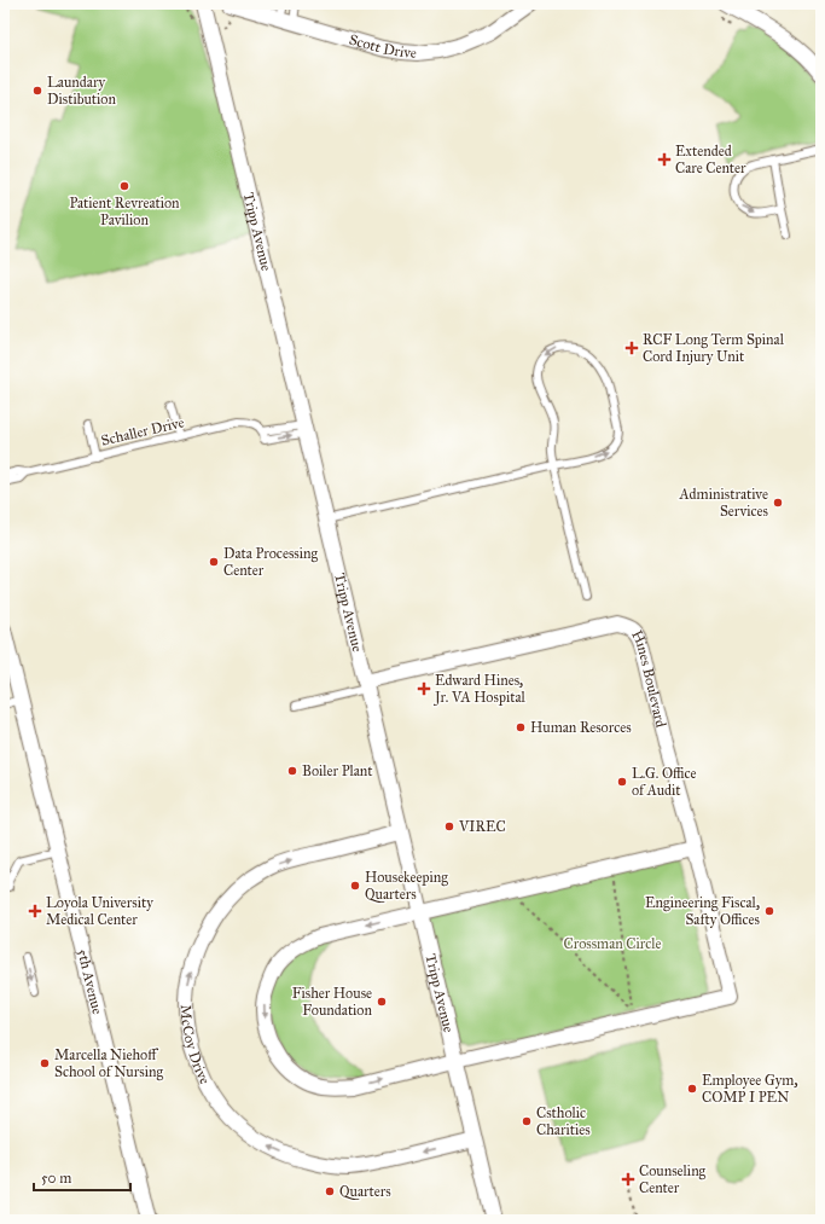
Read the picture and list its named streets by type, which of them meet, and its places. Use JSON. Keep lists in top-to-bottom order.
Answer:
{
  "streets": {
    "street": [
      "Scott Drive",
      "Tripp Avenue",
      "Hines Boulevard",
      "5th Avenue",
      "McCoy Drive"
    ],
    "lane": ["Schaller Drive"]
  },
  "crossings": [
    ["Tripp Avenue", "Schaller Drive"],
    ["Tripp Avenue", "Hines Boulevard"],
    ["Tripp Avenue", "McCoy Drive"]
  ],
  "parks": ["Crossman Circle"],
  "places": {
    "other": [
      "Laundary Distibution",
      "Patient Revreation Pavilion",
      "Administrative Services",
      "Data Processing Center",
      "Human Resorces",
      "Boiler Plant",
      "L.G. Office of Audit",
      "VIREC",
      "Housekeeping Quarters",
      "Engineering Fiscal, Safty Offices",
      "Fisher House Foundation",
      "Marcella Niehoff School of Nursing",
      "Employee Gym, COMP I PEN",
      "Cstholic Charities",
      "Quarters"
    ],
    "health": [
      "Extended Care Center",
      "RCF Long Term Spinal Cord Injury Unit",
      "Edward Hines, Jr. VA Hospital",
      "Loyola University Medical Center",
      "Counseling Center"
    ]
  },
  "scale_bar": "50 m"
}
